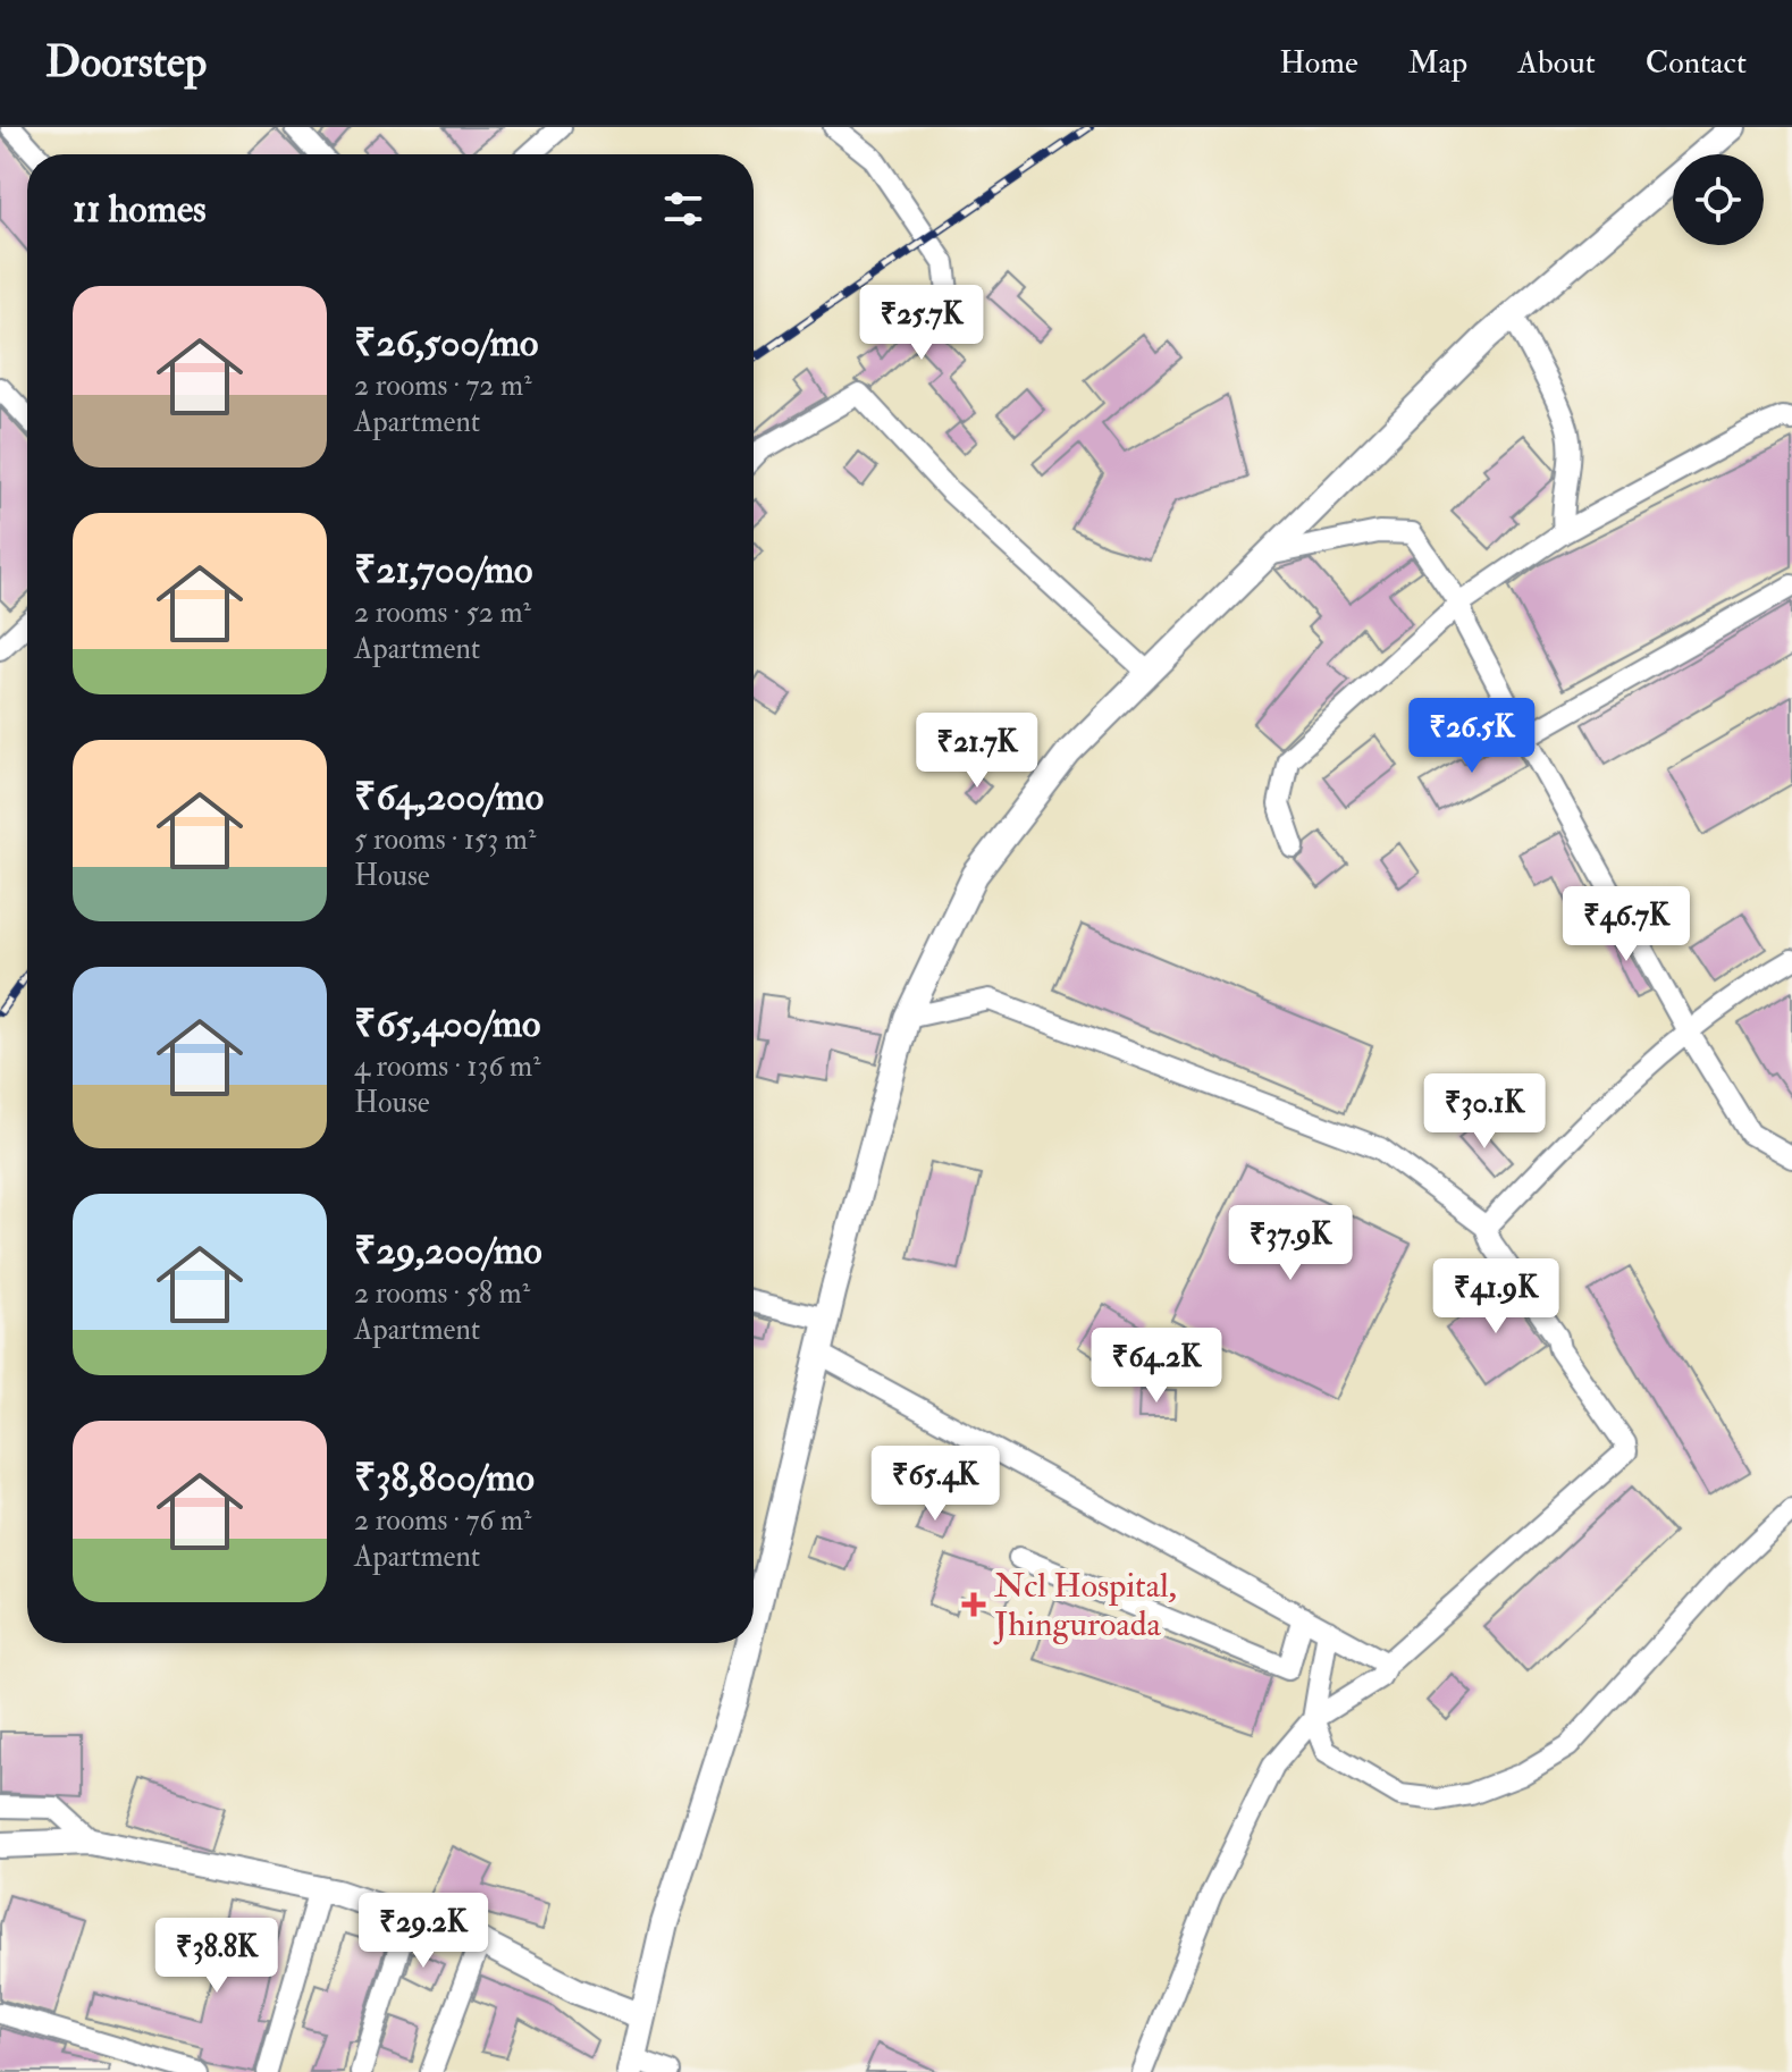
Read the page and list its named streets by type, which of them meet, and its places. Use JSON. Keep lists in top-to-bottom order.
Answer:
{
  "places": {
    "health": ["Ncl Hospital, Jhinguroada"]
  },
  "page": {
    "header": "Doorstep",
    "nav": [
      "Home",
      "Map",
      "About",
      "Contact"
    ],
    "heading": "11 homes",
    "list": [
      {
        "name": "₹26,500/mo",
        "note": "2 rooms · 72 m² · Apartment"
      },
      {
        "name": "₹21,700/mo",
        "note": "2 rooms · 52 m² · Apartment"
      },
      {
        "name": "₹64,200/mo",
        "note": "5 rooms · 153 m² · House"
      },
      {
        "name": "₹65,400/mo",
        "note": "4 rooms · 136 m² · House"
      },
      {
        "name": "₹29,200/mo",
        "note": "2 rooms · 58 m² · Apartment"
      },
      {
        "name": "₹38,800/mo",
        "note": "2 rooms · 76 m² · Apartment"
      }
    ],
    "price": [
      "₹25.7K",
      "₹26.5K",
      "₹21.7K",
      "₹46.7K",
      "₹30.1K",
      "₹37.9K",
      "₹41.9K",
      "₹64.2K",
      "₹65.4K",
      "₹29.2K",
      "₹38.8K"
    ]
  }
}
